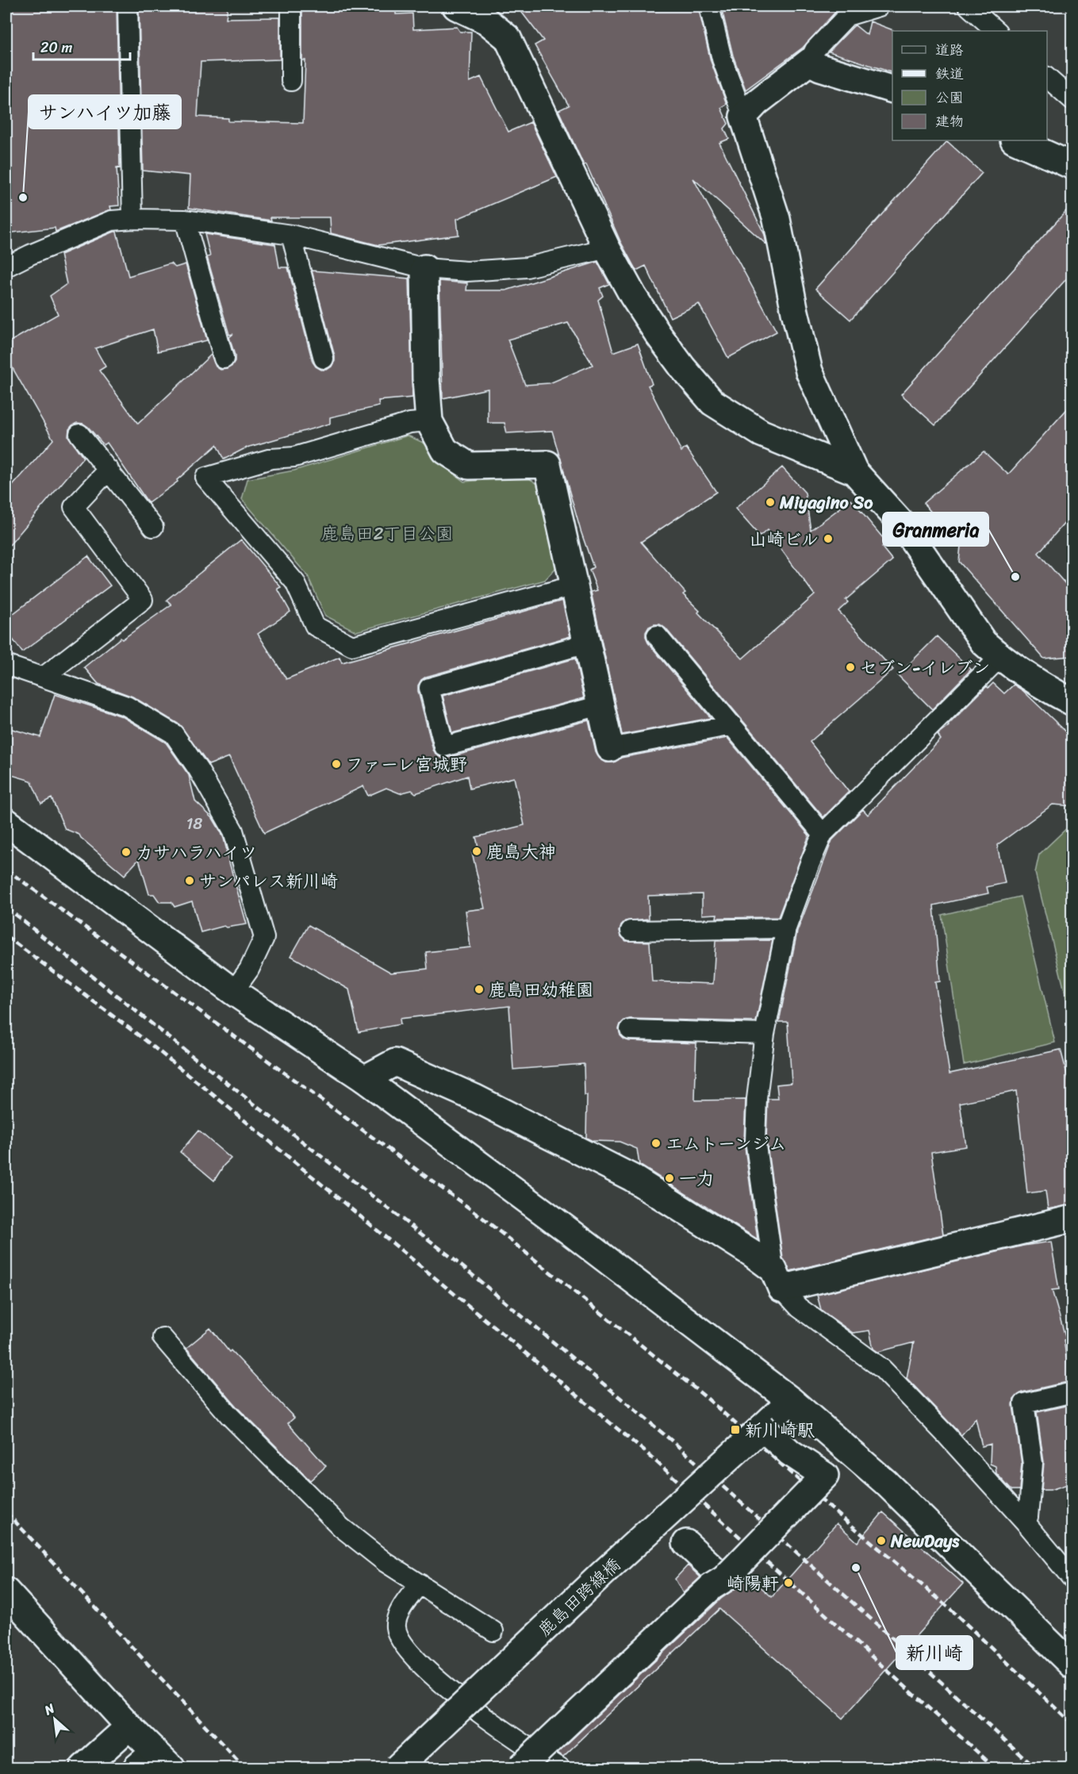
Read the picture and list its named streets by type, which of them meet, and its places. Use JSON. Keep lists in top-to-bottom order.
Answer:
{
  "streets": {
    "street": ["鹿島田跨線橋"]
  },
  "parks": ["鹿島田2丁目公園"],
  "places": {
    "other": [
      "サンハイツ加藤",
      "Miyagino So",
      "山崎ビル",
      "Granmeria",
      "セブン-イレブン",
      "ファーレ宮城野",
      "鹿島大神",
      "カサハラハイツ",
      "サンパレス新川崎",
      "鹿島田幼稚園",
      "エムトーンジム",
      "一力",
      "NewDays",
      "新川崎",
      "崎陽軒"
    ],
    "transit": ["新川崎駅"]
  },
  "house_numbers": ["18"],
  "legend": [
    "道路",
    "鉄道",
    "公園",
    "建物"
  ],
  "scale_bar": "20 m",
  "north": "top left"
}
